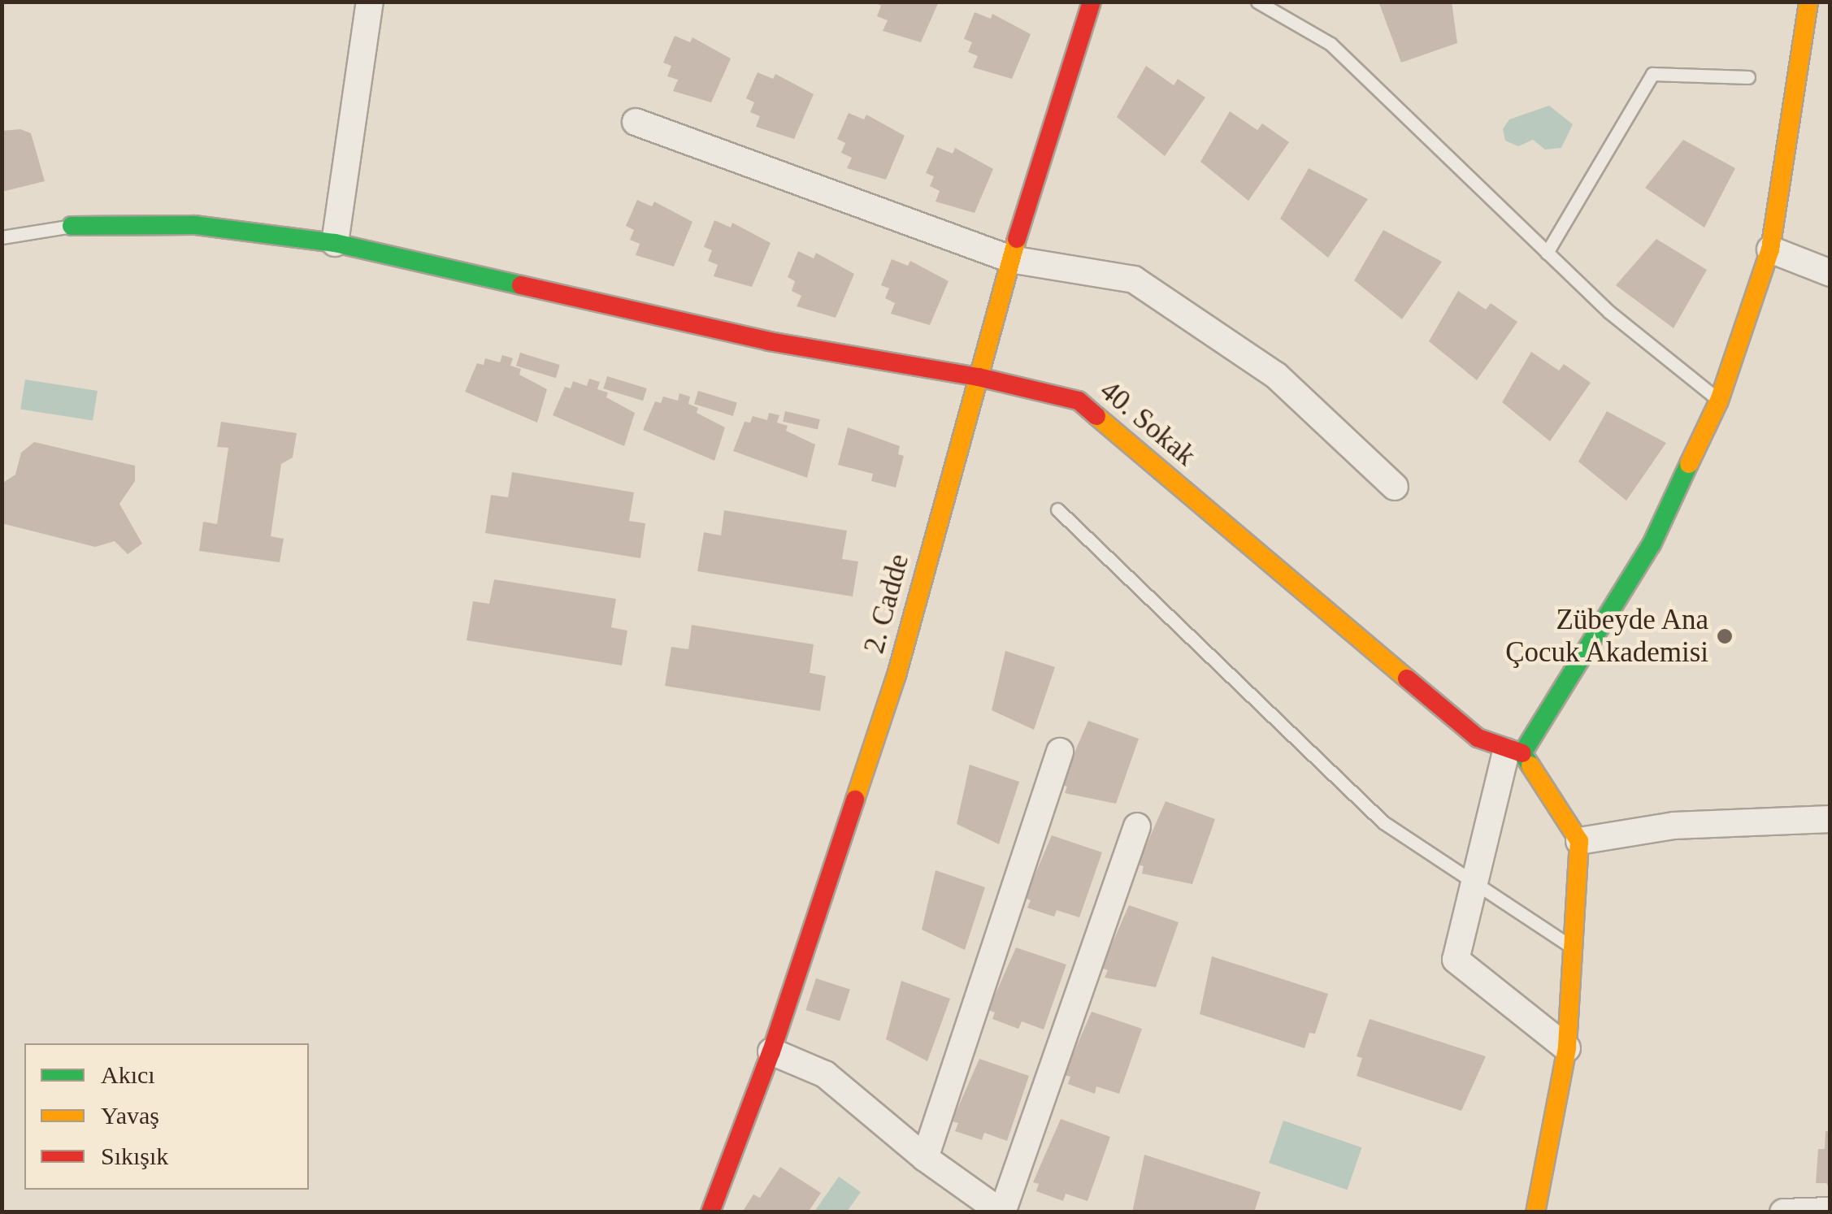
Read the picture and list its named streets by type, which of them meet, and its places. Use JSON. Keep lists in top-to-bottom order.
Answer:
{
  "streets": {
    "street": ["40. Sokak", "2. Cadde"]
  },
  "crossings": [
    ["40. Sokak", "2. Cadde"]
  ],
  "places": ["Zübeyde Ana Çocuk Akademisi"],
  "legend": ["Akıcı", "Yavaş", "Sıkışık"]
}
